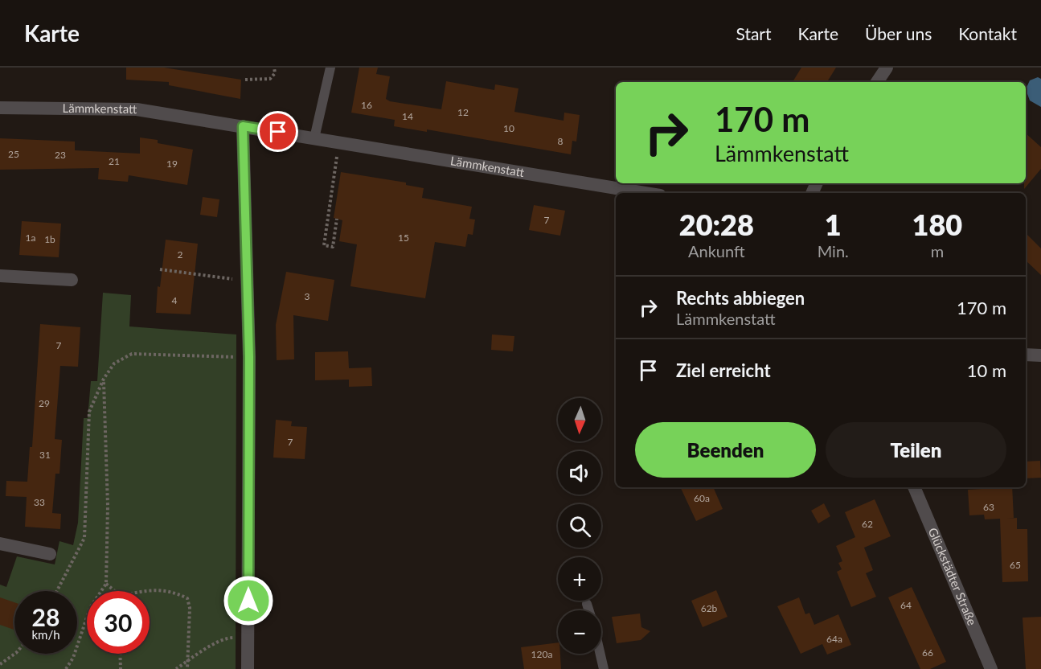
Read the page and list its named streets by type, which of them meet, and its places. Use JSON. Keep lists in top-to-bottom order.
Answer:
{
  "streets": {
    "street": ["Lämmkenstatt", "Glückstädter Straße"]
  },
  "house_numbers": [
    "16",
    "12",
    "14",
    "10",
    "8",
    "25",
    "23",
    "21",
    "19",
    "7",
    "1a",
    "15",
    "1b",
    "2",
    "3",
    "4",
    "7",
    "29",
    "7",
    "31",
    "60a",
    "33",
    "63",
    "62",
    "65",
    "64",
    "62b",
    "64a",
    "66",
    "120a"
  ],
  "north": "bottom",
  "page": {
    "header": "Karte",
    "nav": [
      "Start",
      "Karte",
      "Über uns",
      "Kontakt"
    ],
    "turn": ["170 m", "Lämmkenstatt"],
    "eta": [
      "20:28",
      "Ankunft",
      "1",
      "Min.",
      "180",
      "m"
    ],
    "list": [
      {
        "name": "Rechts abbiegen",
        "note": "Lämmkenstatt",
        "value": "170 m"
      },
      {
        "name": "Ziel erreicht",
        "value": "10 m"
      }
    ],
    "map_buttons": ["+", "−"],
    "buttons": ["Beenden", "Teilen"],
    "speed": "28 km/h",
    "limit": "30"
  }
}
